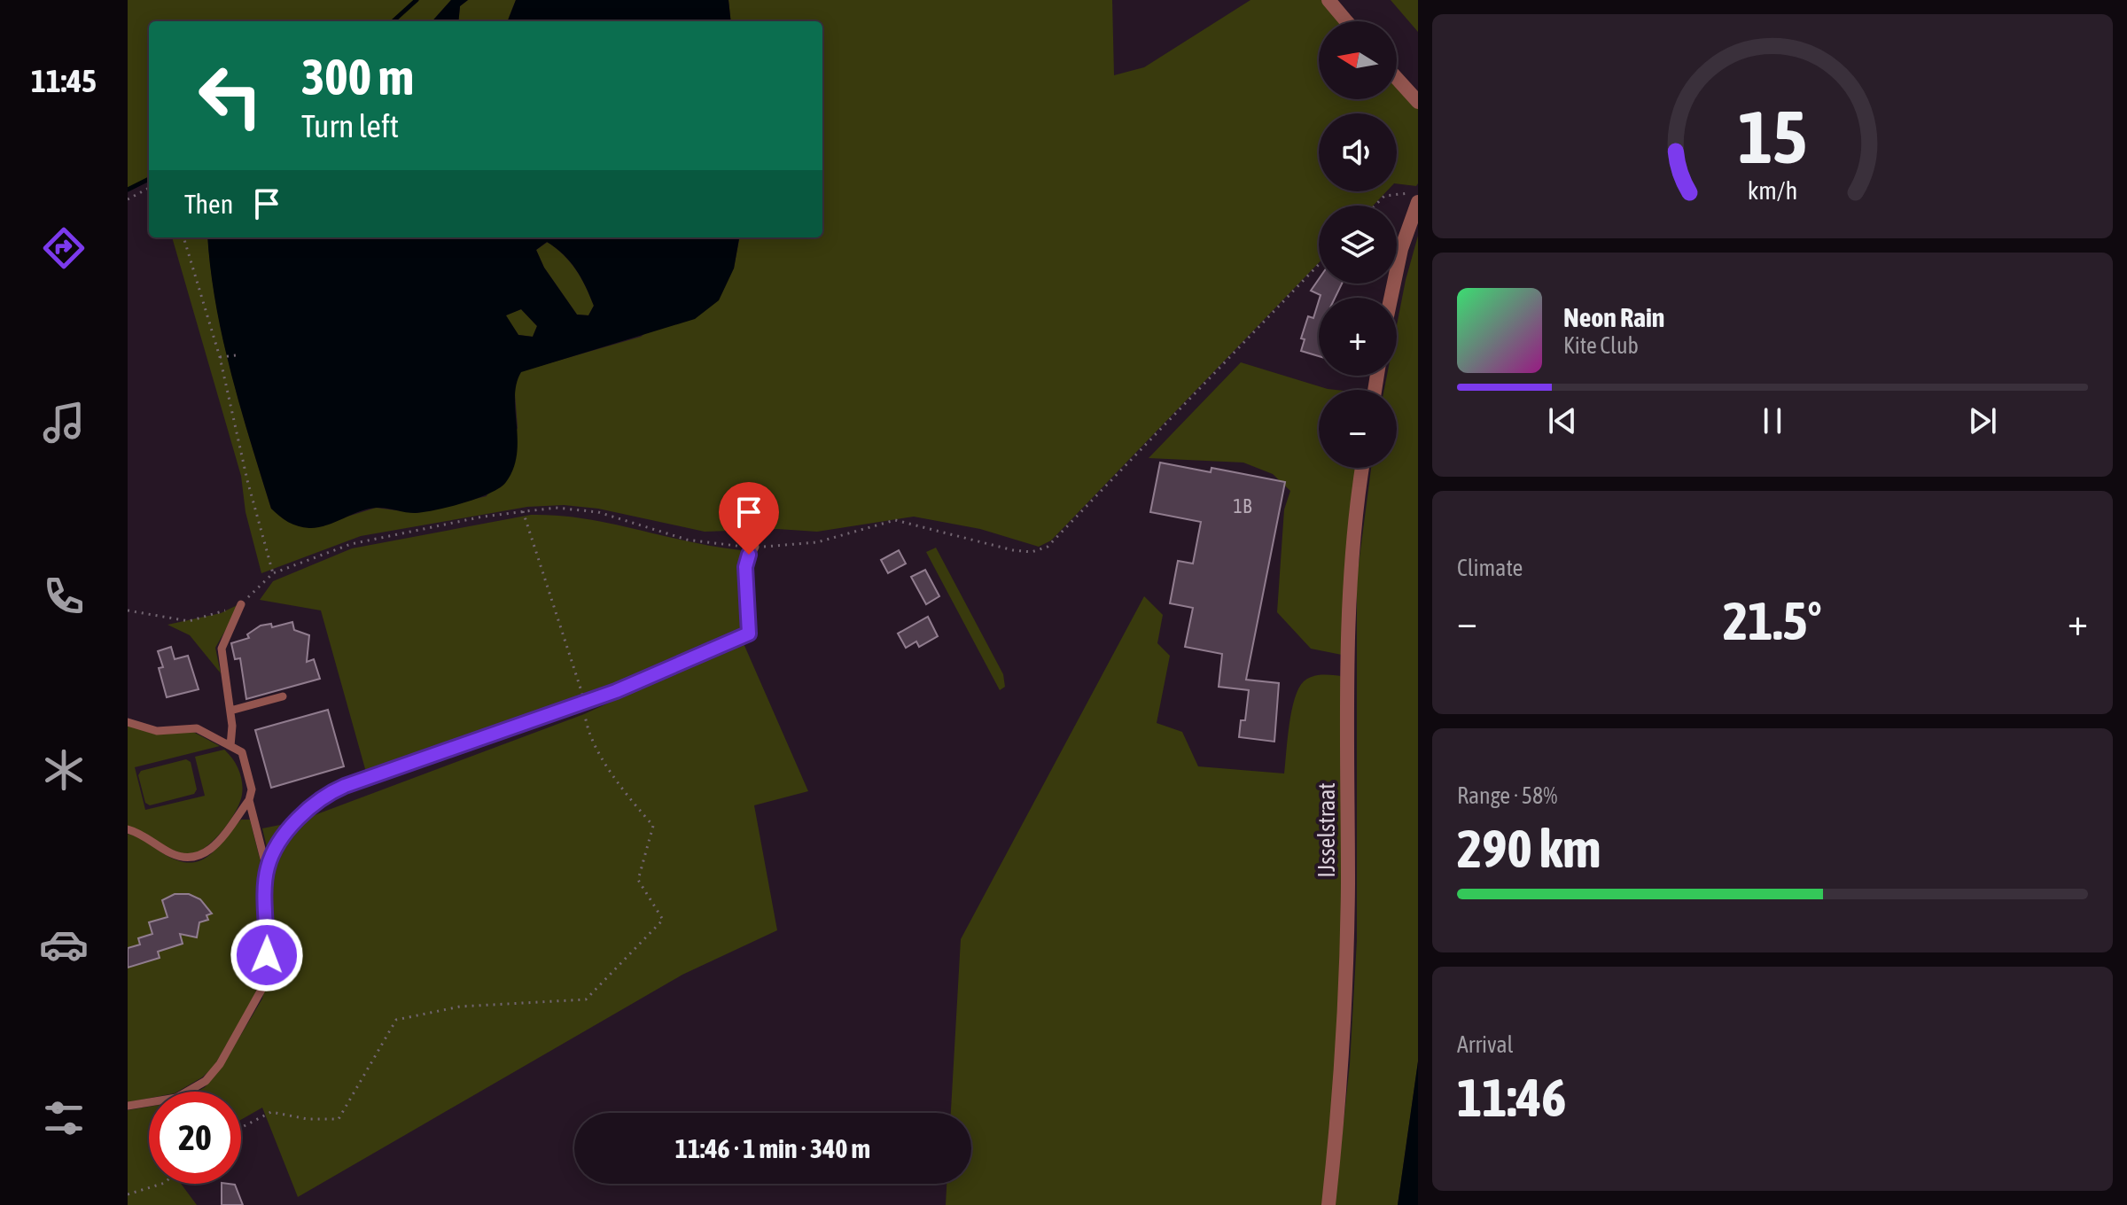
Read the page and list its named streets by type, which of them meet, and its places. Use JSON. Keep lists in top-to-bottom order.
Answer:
{
  "streets": {
    "street": ["IJsselstraat"]
  },
  "house_numbers": ["1B"],
  "north": "left",
  "page": {
    "tabs": "11:45",
    "map_buttons": ["+", "−"],
    "turn": ["300 m", "Turn left"],
    "then": "Then",
    "song": ["Neon Rain", "Kite Club"],
    "tile": [
      "Climate",
      ["Range · 58%", "290 km"],
      ["Arrival", "11:46"]
    ],
    "heat": ["−", "21.5°", "+"],
    "limit": "20",
    "trip": "11:46 · 1 min · 340 m",
    "gauge": ["15", "km/h"]
  }
}
